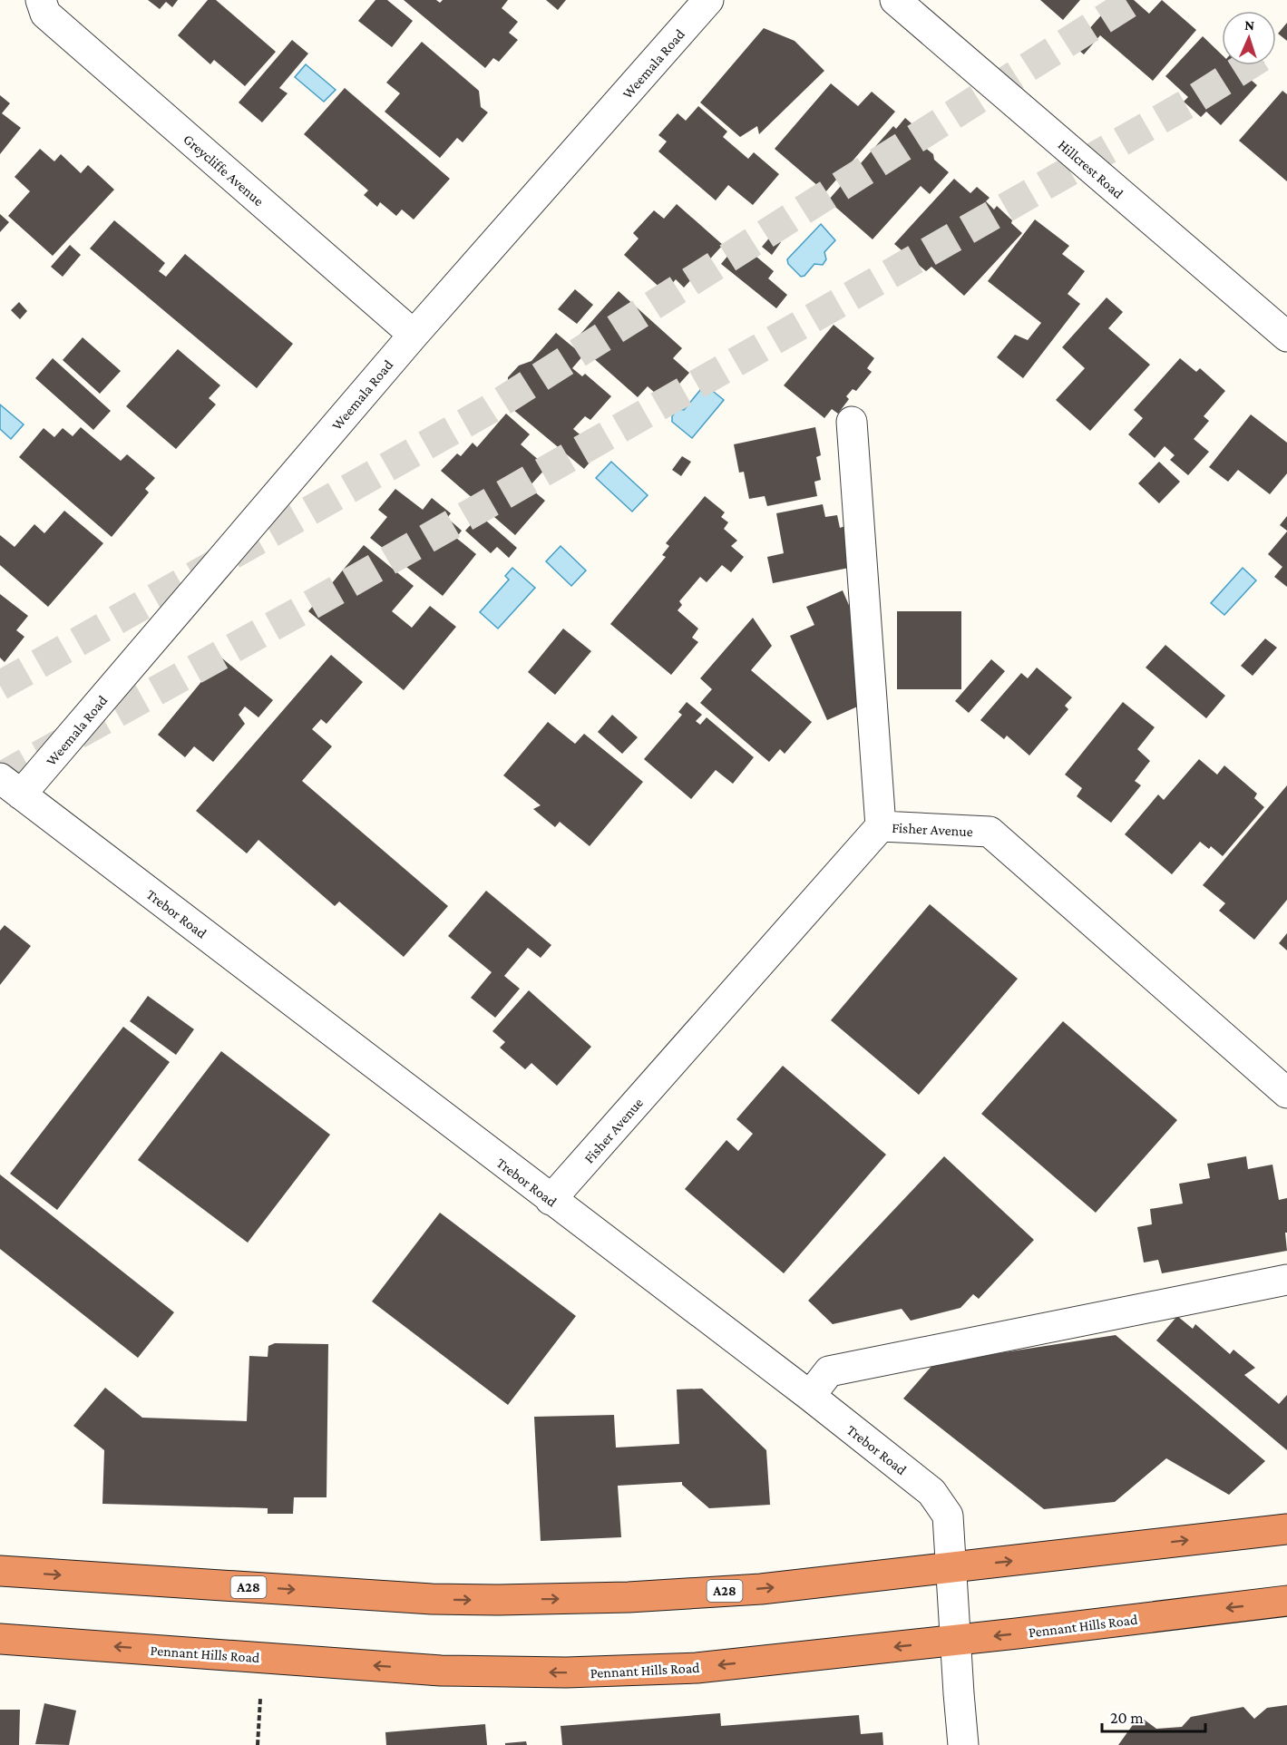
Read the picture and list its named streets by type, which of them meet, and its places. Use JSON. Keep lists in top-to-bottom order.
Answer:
{
  "streets": {
    "highway": ["A28", "Pennant Hills Road"],
    "street": [
      "Weemala Road",
      "Hillcrest Road",
      "Greycliffe Avenue",
      "Fisher Avenue",
      "Trebor Road"
    ]
  },
  "crossings": [
    ["Weemala Road", "Greycliffe Avenue"],
    ["Weemala Road", "Trebor Road"],
    ["Fisher Avenue", "Trebor Road"],
    ["Trebor Road", "A28"],
    ["Trebor Road", "Pennant Hills Road"]
  ],
  "scale_bar": "20 m",
  "north": "top"
}
